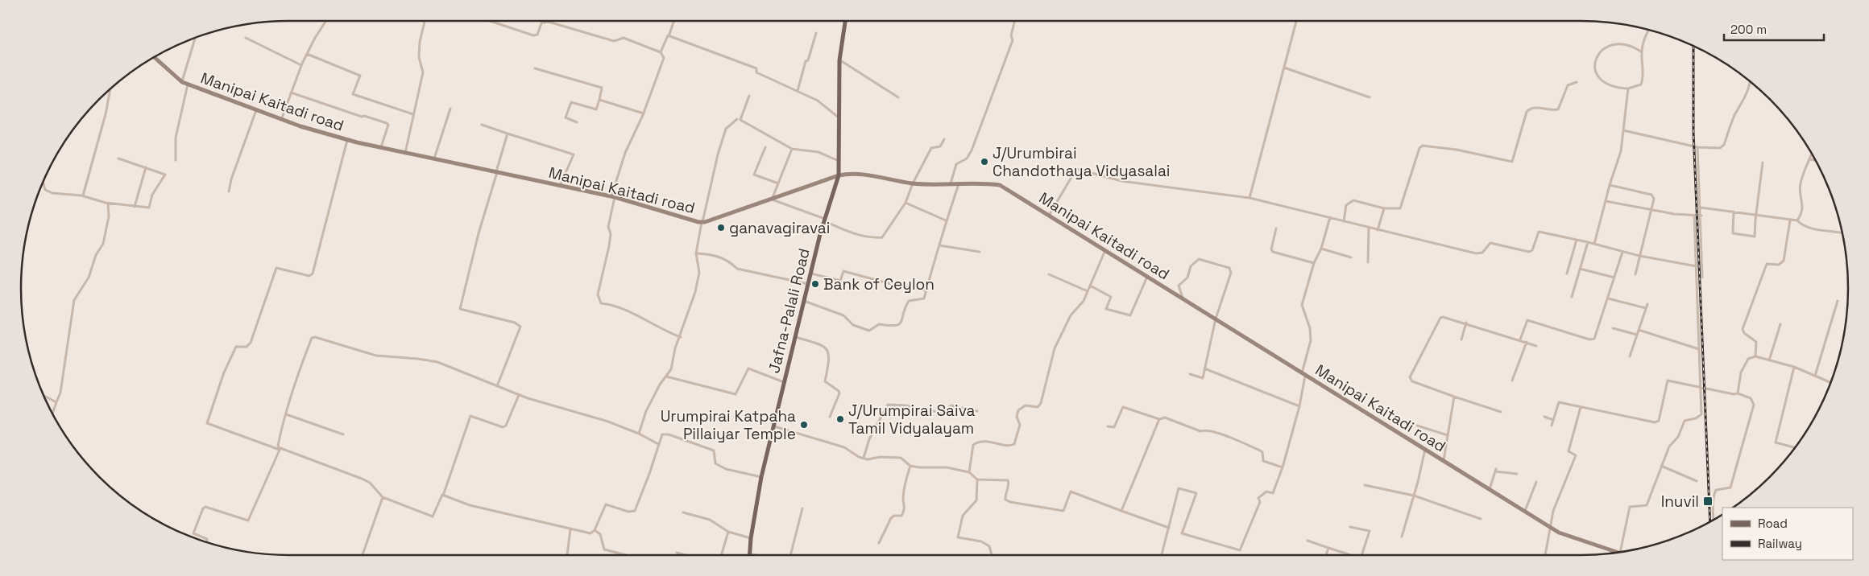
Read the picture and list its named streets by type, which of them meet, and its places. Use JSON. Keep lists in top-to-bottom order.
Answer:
{
  "streets": {
    "main road": ["Manipai Kaitadi road", "Jafna-Palali Road"]
  },
  "crossings": [
    ["Manipai Kaitadi road", "Jafna-Palali Road"]
  ],
  "places": {
    "other": [
      "J/Urumbirai Chandothaya Vidyasalai",
      "ganavagiravai",
      "Bank of Ceylon",
      "J/Urumpirai Saiva Tamil Vidyalayam",
      "Urumpirai Katpaha Pillaiyar Temple"
    ],
    "transit": ["Inuvil"]
  },
  "legend": ["Road", "Railway"],
  "scale_bar": "200 m"
}
